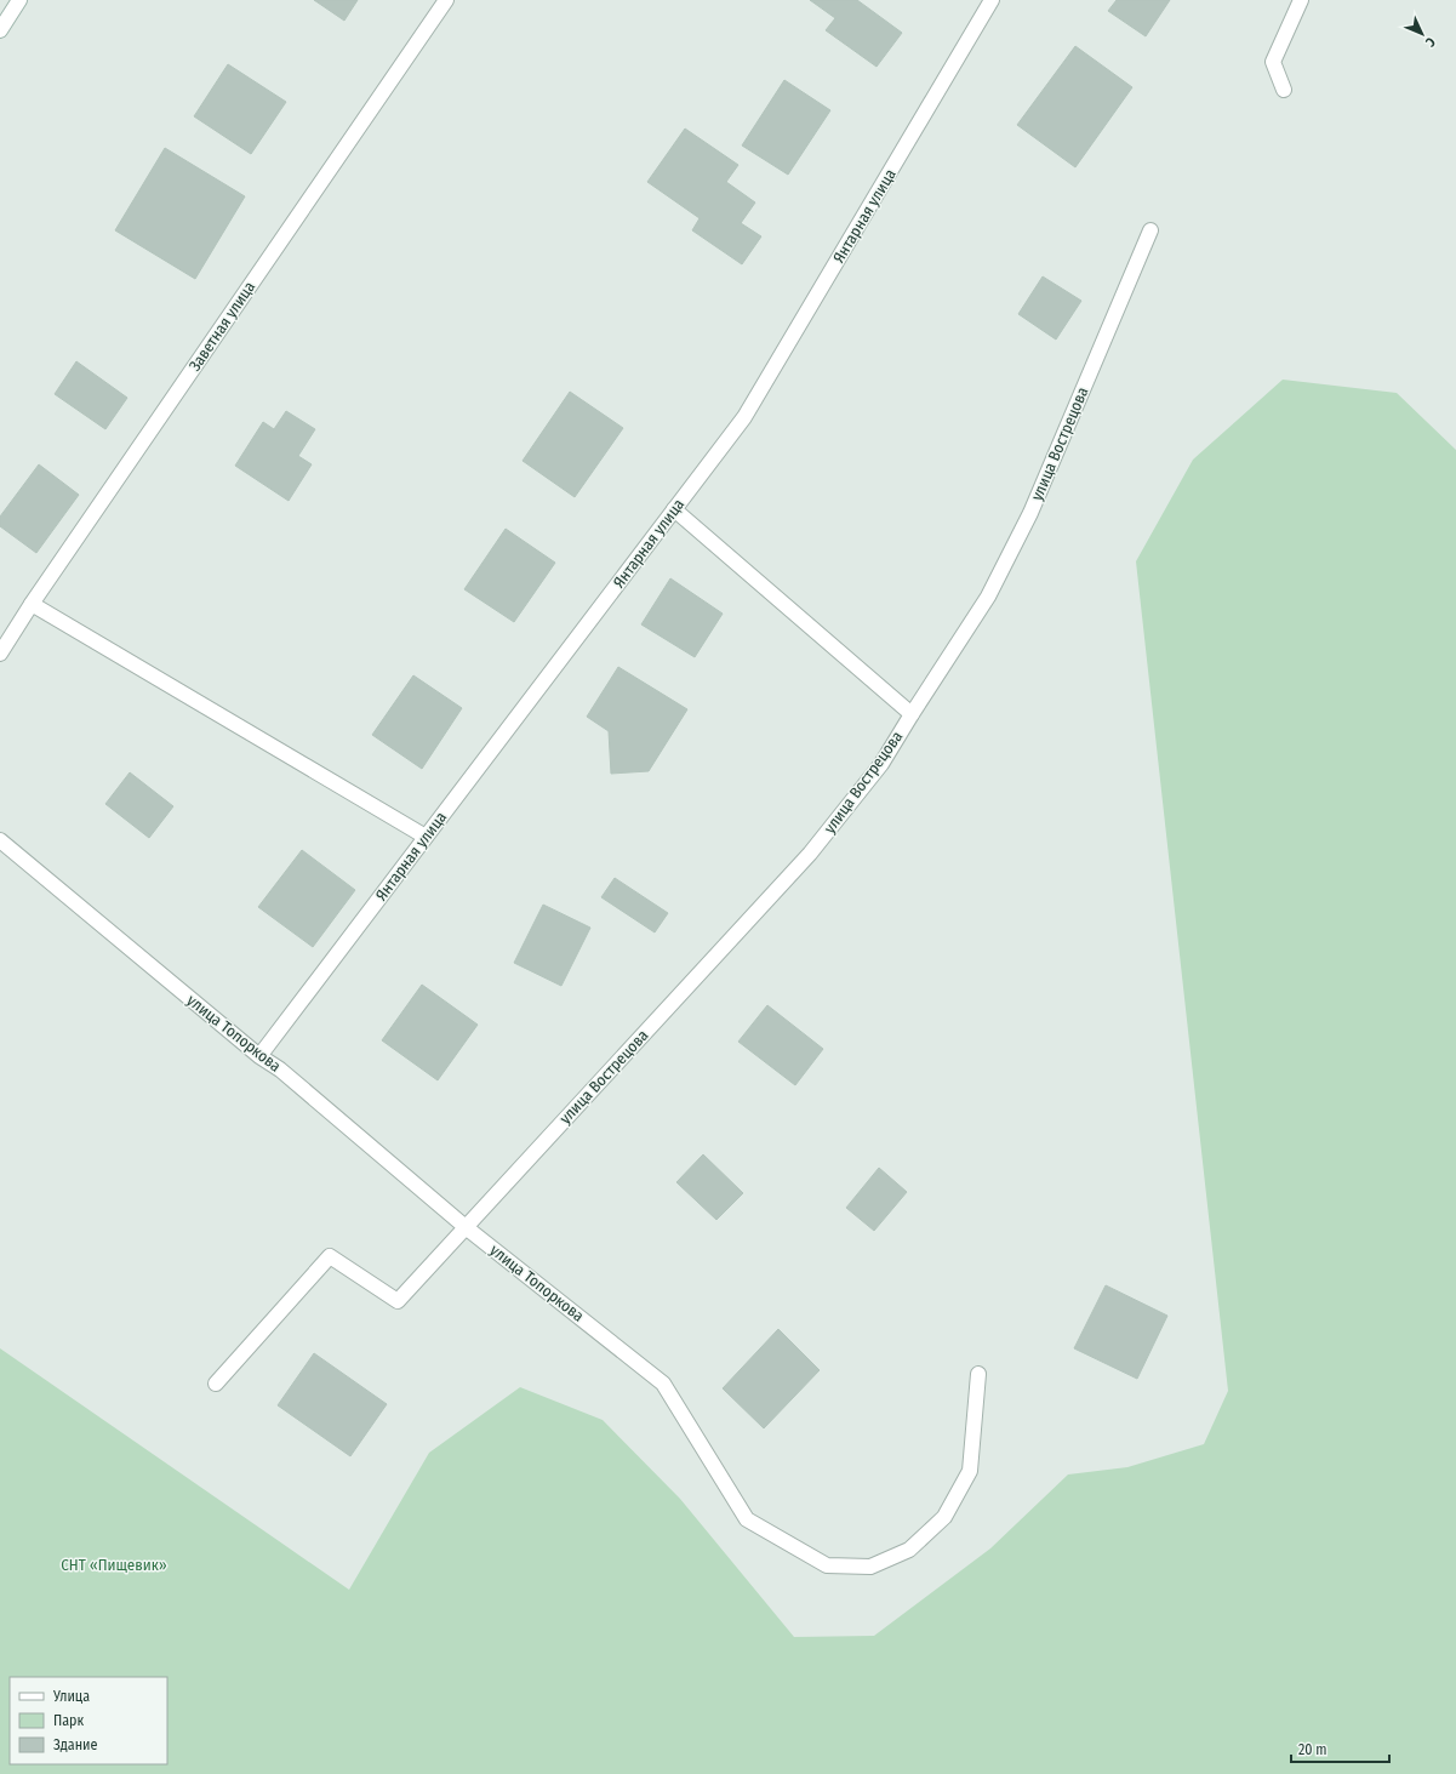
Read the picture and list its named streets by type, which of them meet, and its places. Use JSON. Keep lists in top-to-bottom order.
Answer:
{
  "streets": {
    "street": [
      "Янтарная улица",
      "Заветная улица",
      "улица Вострецова",
      "улица Топоркова"
    ]
  },
  "crossings": [
    ["Янтарная улица", "улица Топоркова"],
    ["улица Вострецова", "улица Топоркова"]
  ],
  "parks": ["СНТ «Пищевик»"],
  "legend": ["Улица", "Парк", "Здание"],
  "scale_bar": "20 m",
  "north": "bottom right"
}
